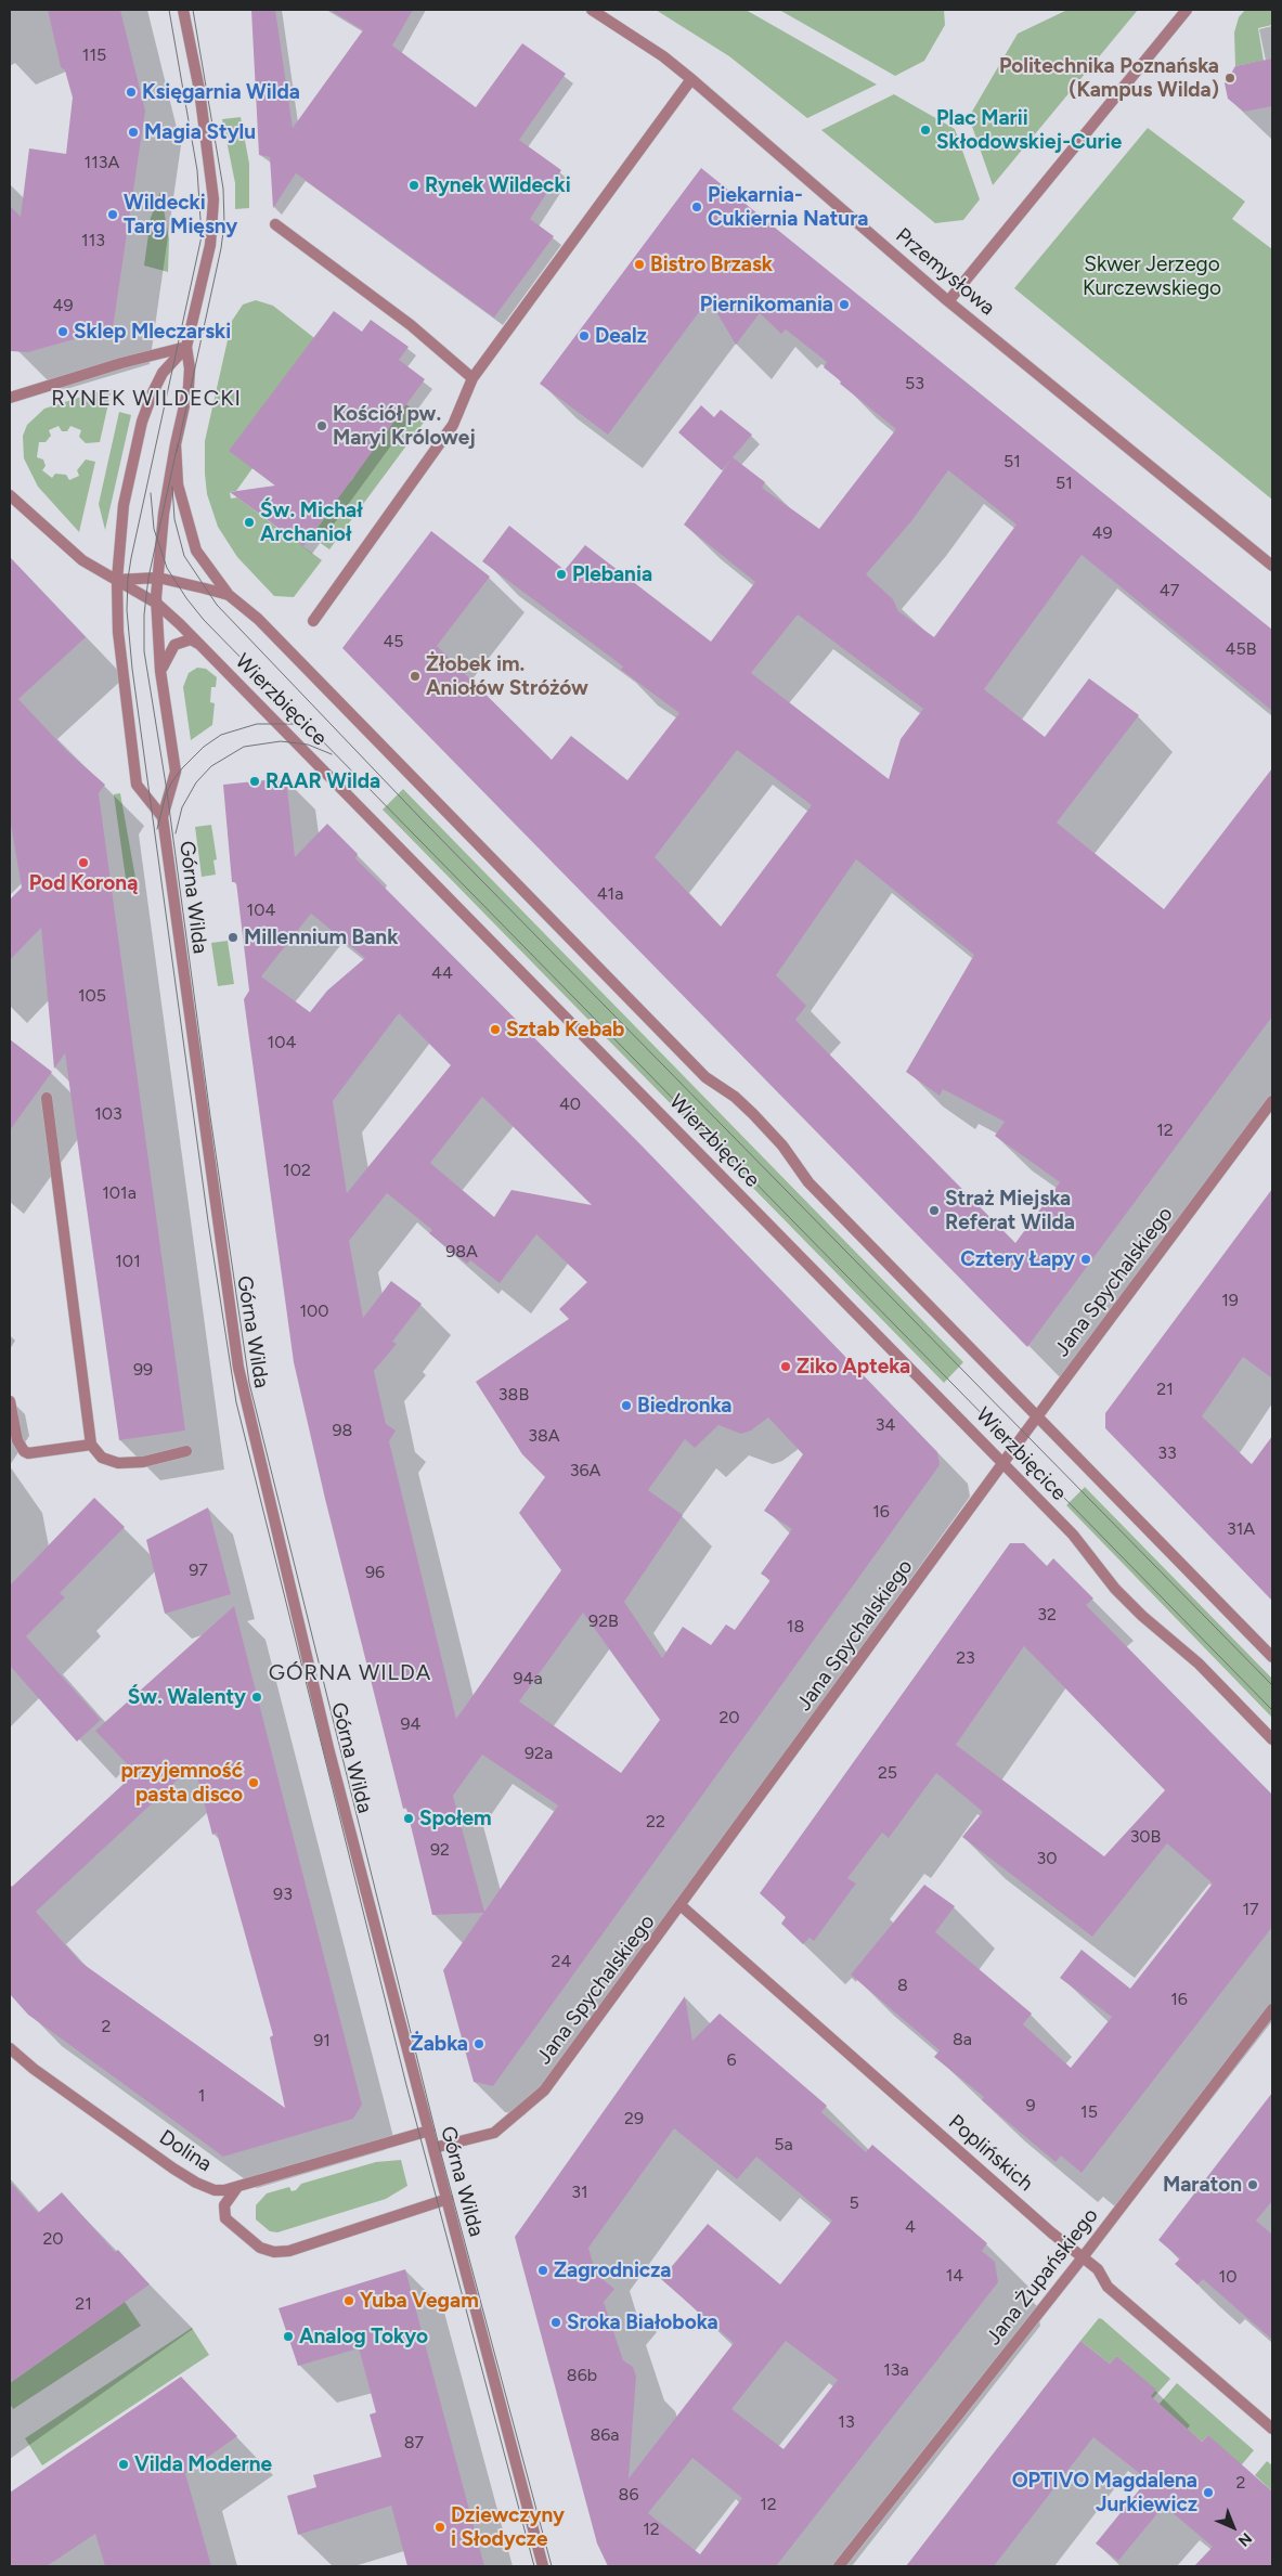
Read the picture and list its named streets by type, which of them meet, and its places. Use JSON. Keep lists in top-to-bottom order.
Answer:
{
  "streets": {
    "street": [
      "Przemysłowa",
      "Wierzbięcice",
      "Górna Wilda",
      "Jana Spychalskiego",
      "Dolina",
      "Poplińskich",
      "Jana Żupańskiego"
    ]
  },
  "crossings": [
    ["Wierzbięcice", "Górna Wilda"],
    ["Wierzbięcice", "Jana Spychalskiego"],
    ["Górna Wilda", "Jana Spychalskiego"],
    ["Górna Wilda", "Dolina"],
    ["Jana Spychalskiego", "Poplińskich"],
    ["Poplińskich", "Jana Żupańskiego"]
  ],
  "districts": ["RYNEK WILDECKI", "GÓRNA WILDA"],
  "parks": ["Skwer Jerzego Kurczewskiego"],
  "places": [
    "Politechnika Poznańska (Kampus Wilda)",
    "Księgarnia Wilda",
    "Plac Marii Skłodowskiej-Curie",
    "Magia Stylu",
    "Rynek Wildecki",
    "Piekarnia- Cukiernia Natura",
    "Wildecki Targ Mięsny",
    "Bistro Brzask",
    "Piernikomania",
    "Sklep Mleczarski",
    "Dealz",
    "Kościół pw. Maryi Królowej",
    "Św. Michał Archanioł",
    "Plebania",
    "Żłobek im. Aniołów Stróżów",
    "RAAR Wilda",
    "Pod Koroną",
    "Millennium Bank",
    "Sztab Kebab",
    "Straż Miejska Referat Wilda",
    "Cztery Łapy",
    "Ziko Apteka",
    "Biedronka",
    "Św. Walenty",
    "przyjemność pasta disco",
    "Społem",
    "Żabka",
    "Maraton",
    "Zagrodnicza",
    "Yuba Vegam",
    "Sroka Białoboka",
    "Analog Tokyo",
    "Vilda Moderne",
    "OPTIVO Magdalena Jurkiewicz",
    "Dziewczyny i Słodycze"
  ],
  "house_numbers": [
    "115",
    "113A",
    "113",
    "49",
    "53",
    "51",
    "51",
    "49",
    "47",
    "45",
    "45B",
    "41a",
    "104",
    "44",
    "105",
    "104",
    "40",
    "103",
    "12",
    "102",
    "101a",
    "98A",
    "101",
    "19",
    "100",
    "99",
    "21",
    "38B",
    "34",
    "98",
    "38A",
    "33",
    "36A",
    "16",
    "31A",
    "97",
    "96",
    "32",
    "92B",
    "18",
    "23",
    "94a",
    "20",
    "94",
    "92a",
    "25",
    "22",
    "30B",
    "92",
    "30",
    "93",
    "17",
    "24",
    "8",
    "16",
    "2",
    "8a",
    "91",
    "6",
    "1",
    "9",
    "15",
    "29",
    "5a",
    "31",
    "5",
    "4",
    "20",
    "14",
    "10",
    "21",
    "13a",
    "86b",
    "13",
    "86a",
    "87",
    "2",
    "86",
    "12",
    "12"
  ],
  "north": "bottom right"
}
